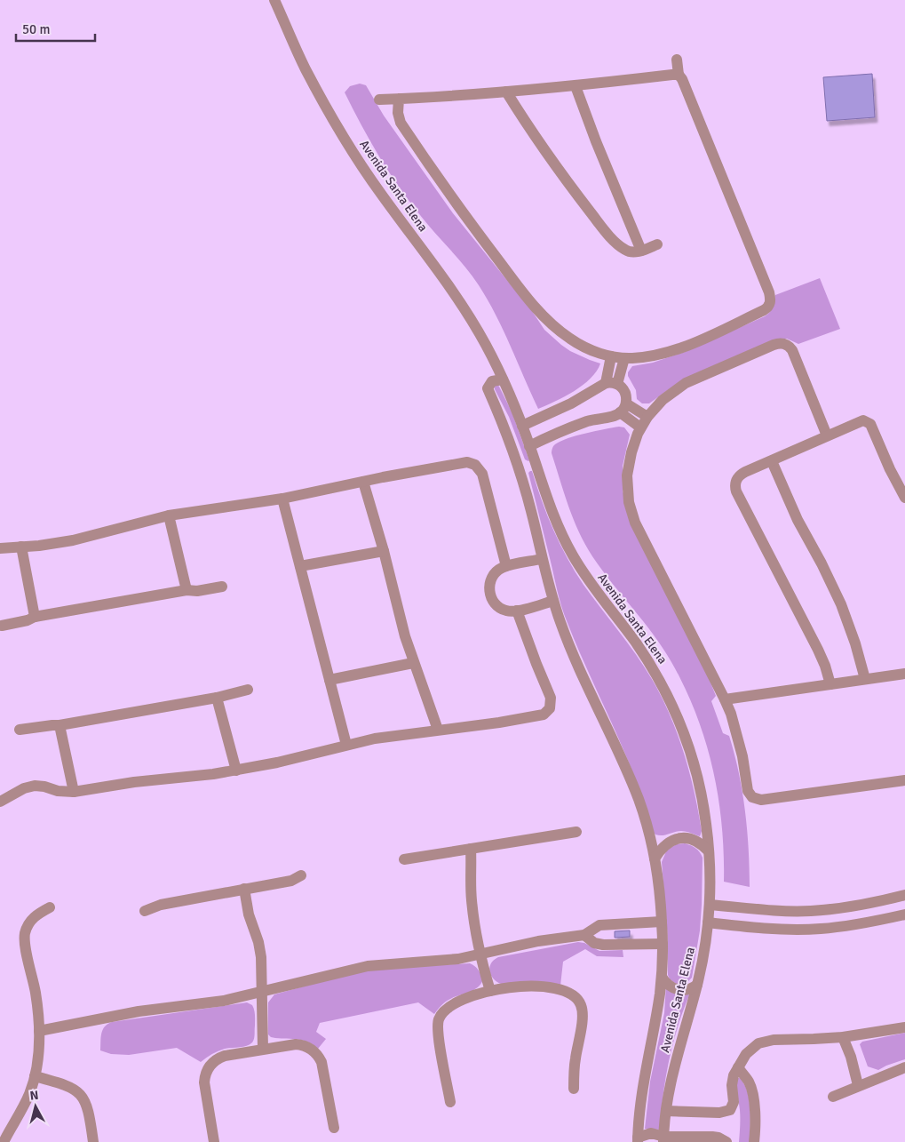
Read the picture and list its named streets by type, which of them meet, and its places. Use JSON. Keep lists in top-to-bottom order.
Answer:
{
  "streets": {
    "street": ["Avenida Santa Elena"]
  },
  "scale_bar": "50 m",
  "north": "top"
}
